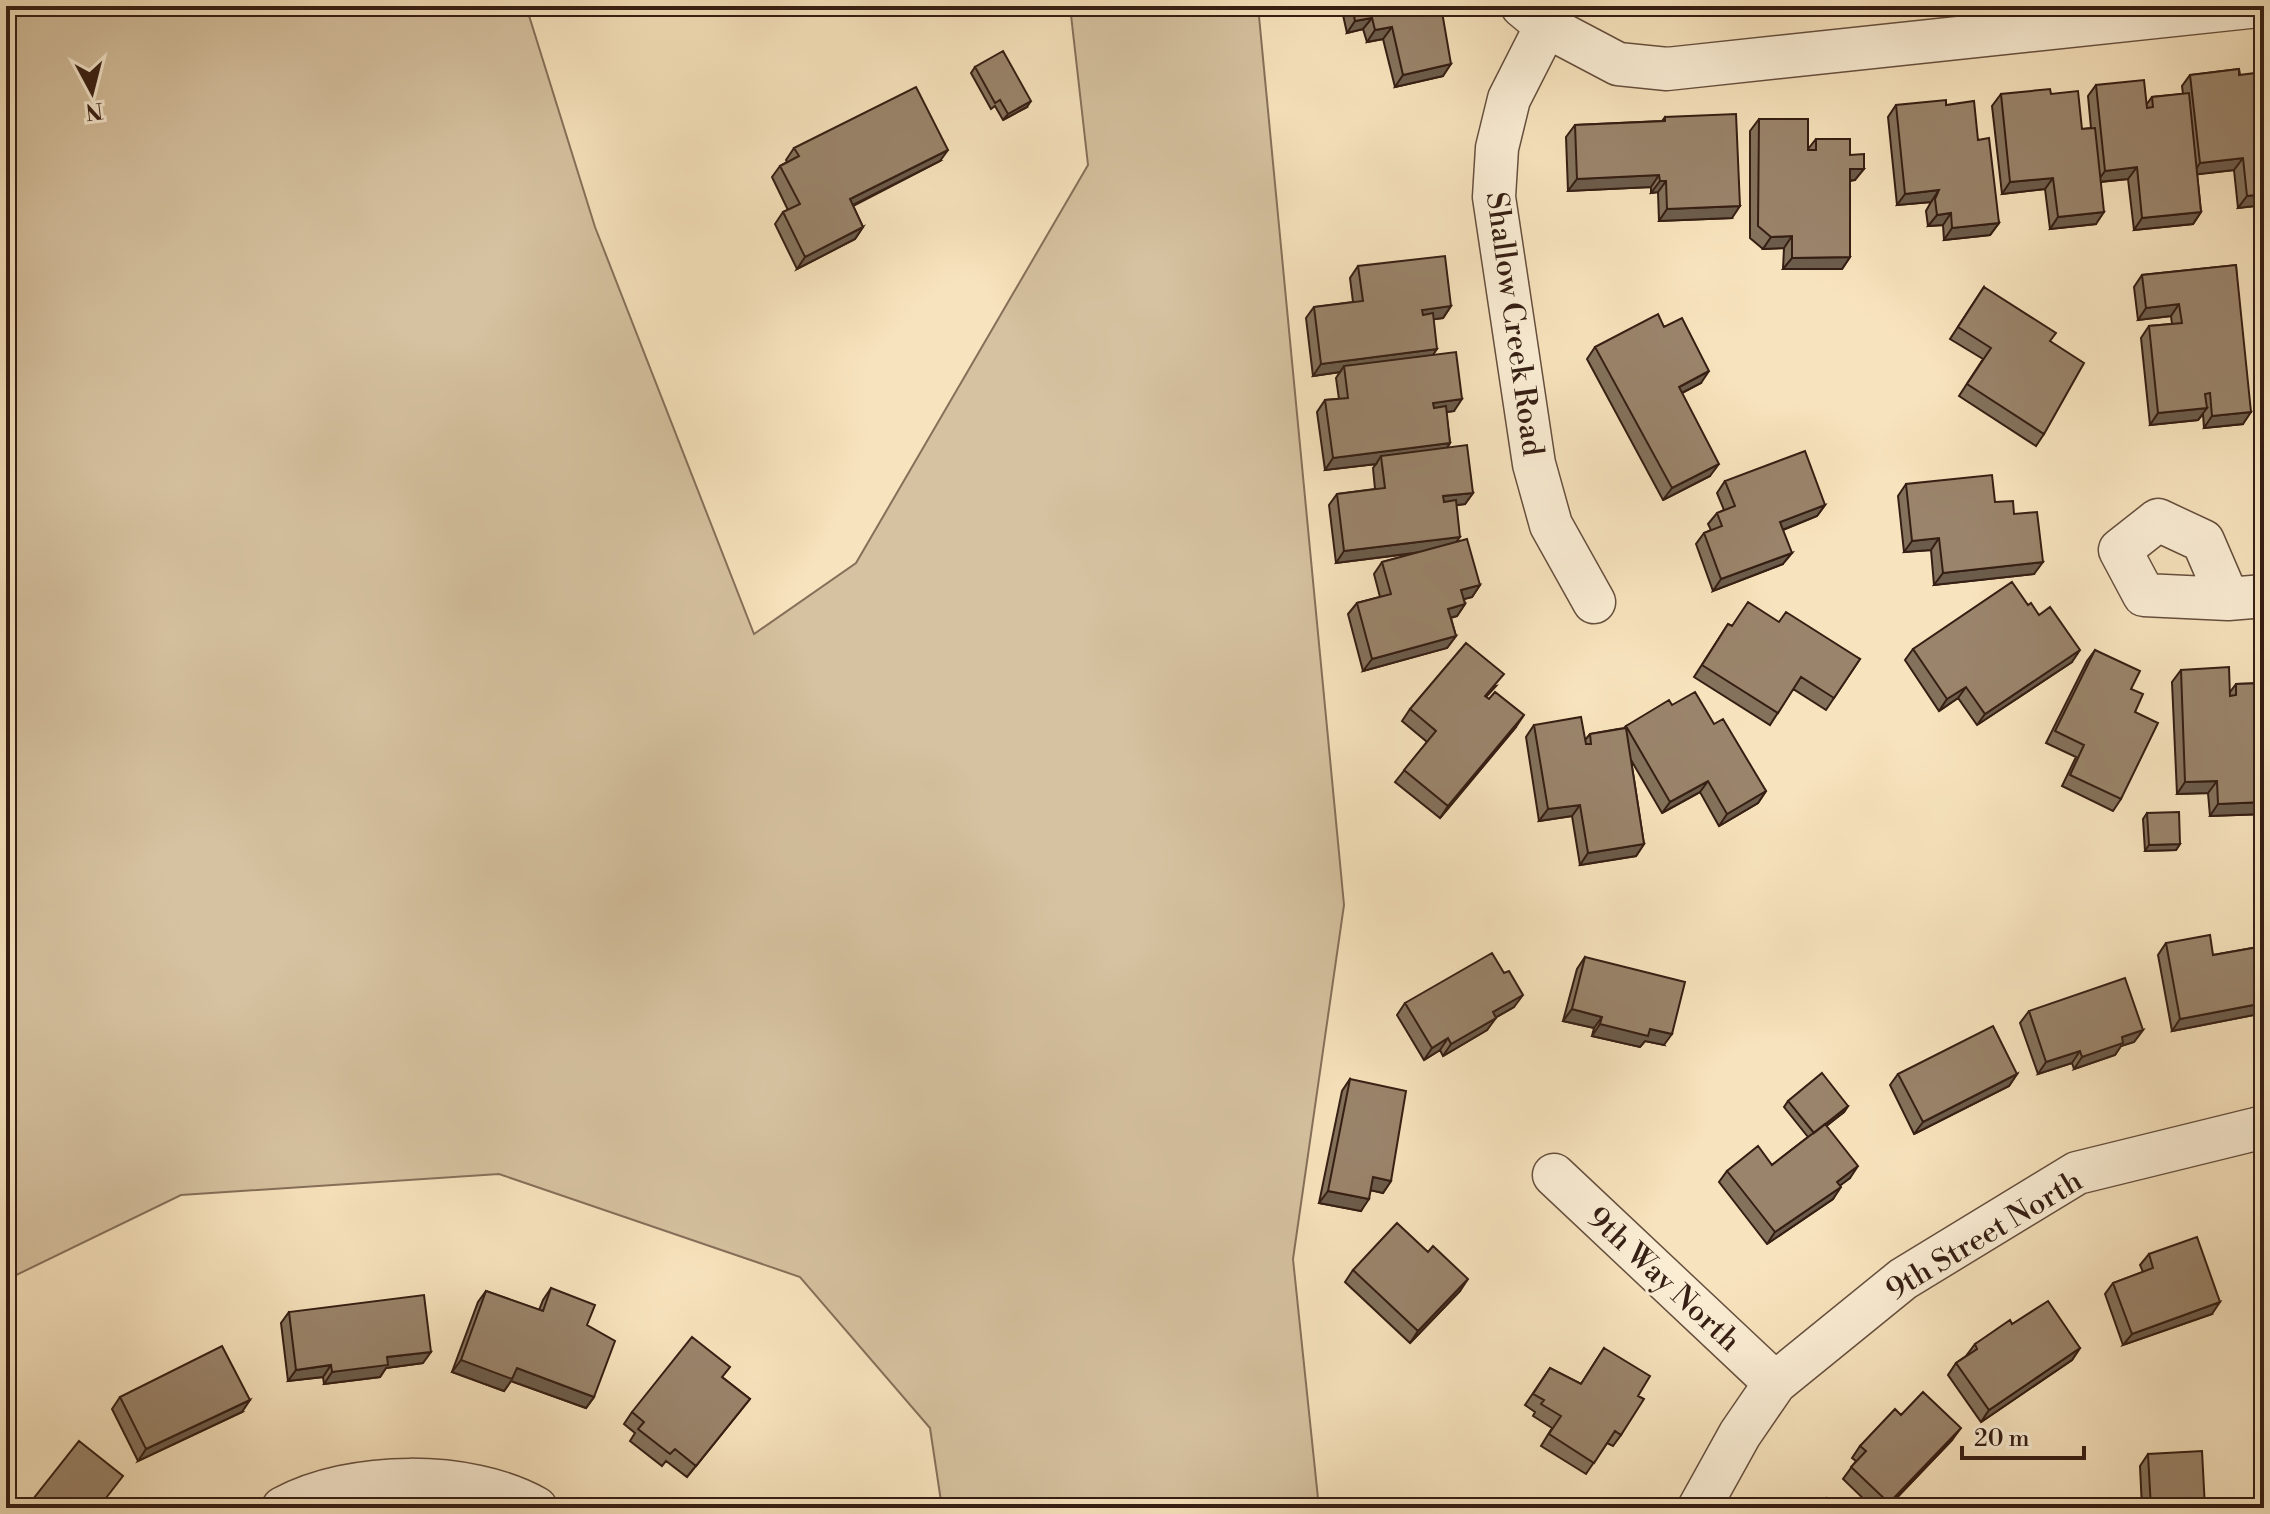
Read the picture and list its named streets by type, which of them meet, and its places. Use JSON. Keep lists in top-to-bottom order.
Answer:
{
  "streets": {
    "street": ["Shallow Creek Road", "9th Street North", "9th Way North"]
  },
  "crossings": [
    ["9th Street North", "9th Way North"]
  ],
  "scale_bar": "20 m",
  "north": "bottom"
}
